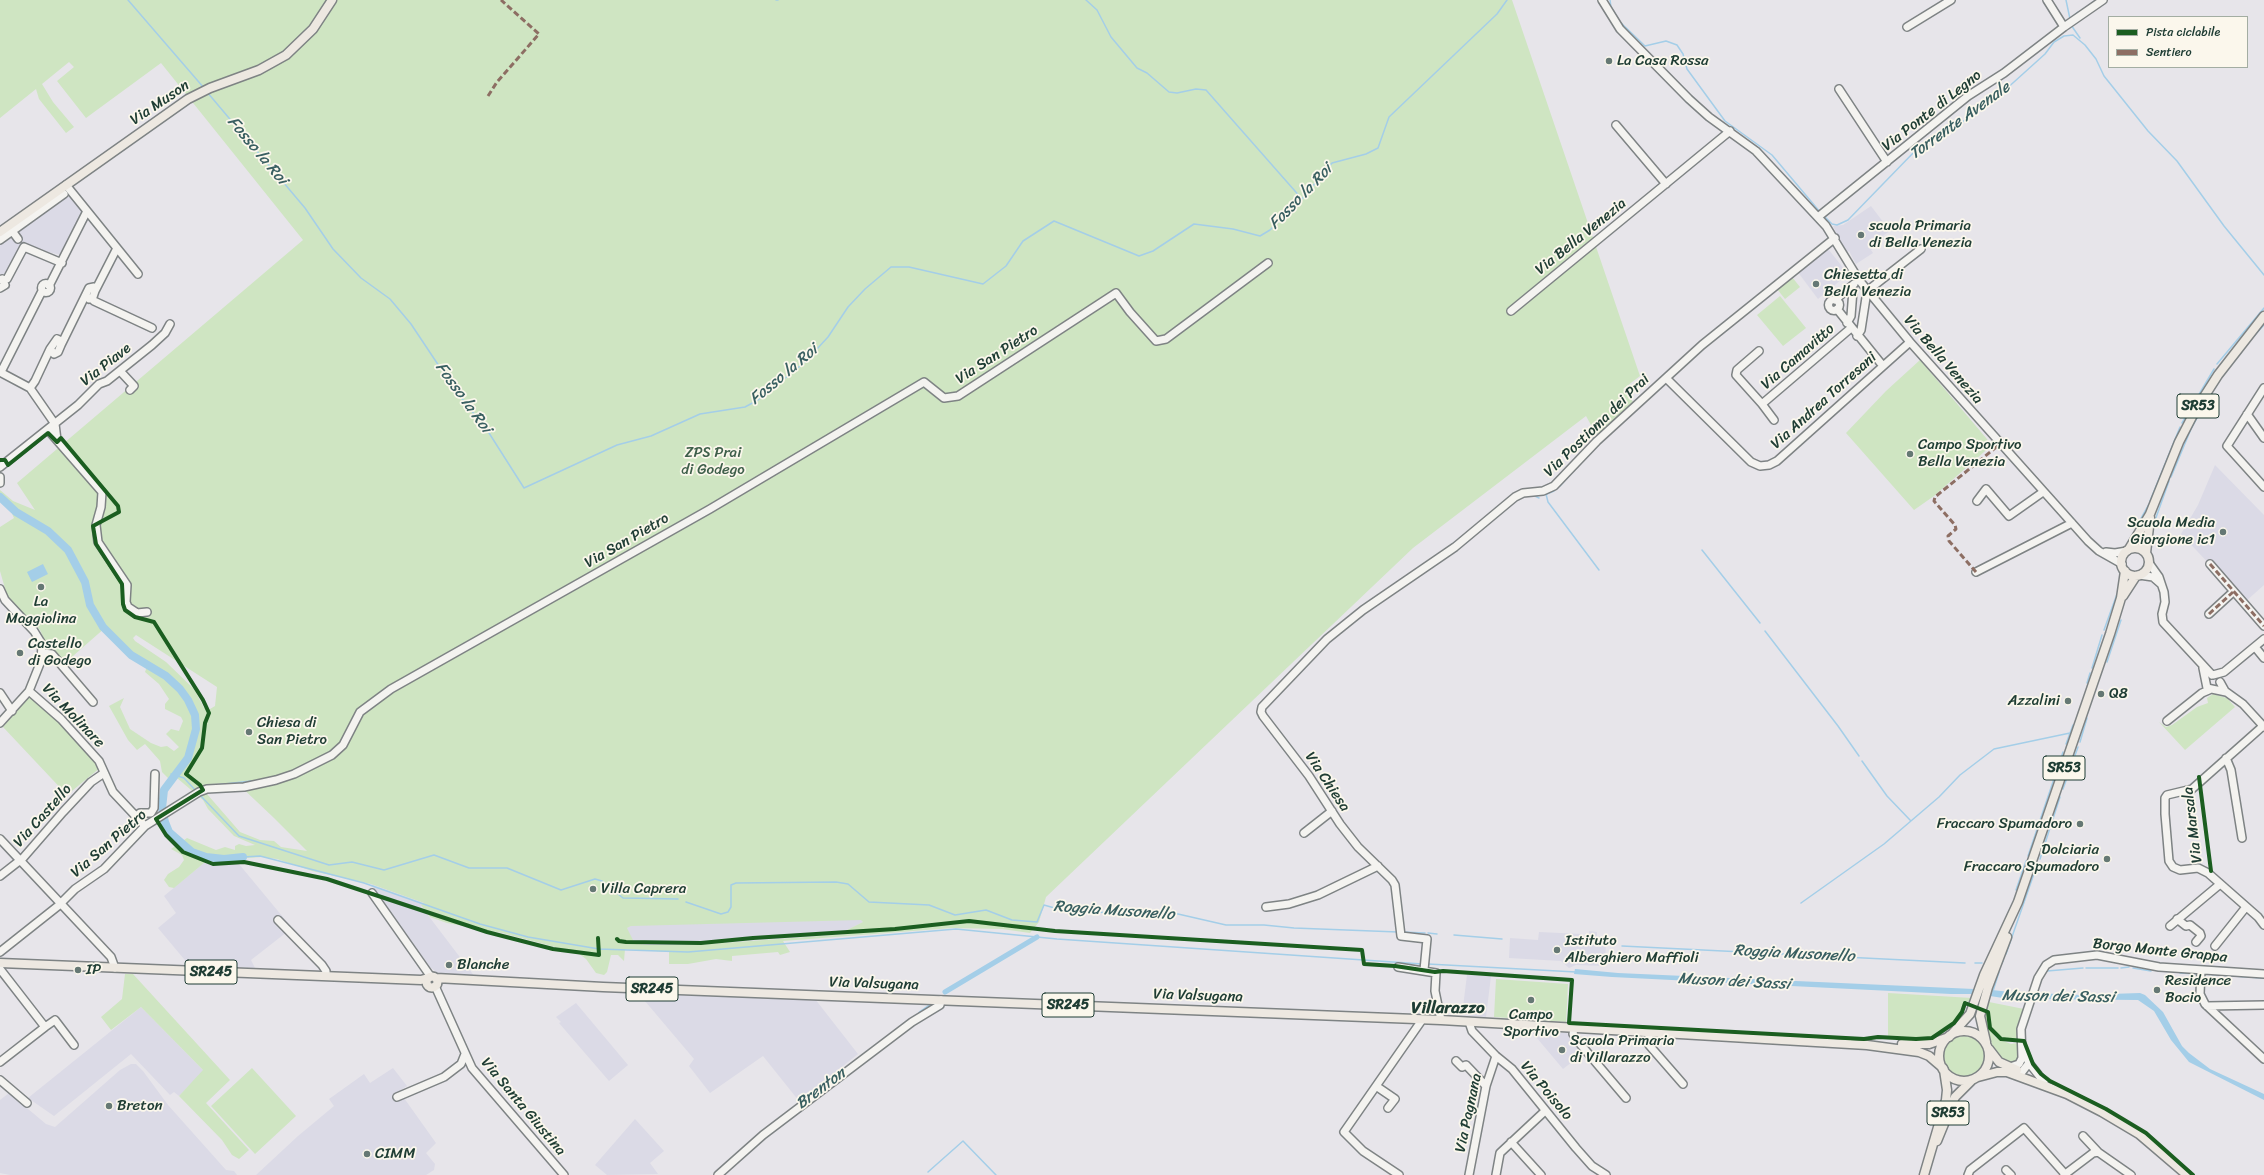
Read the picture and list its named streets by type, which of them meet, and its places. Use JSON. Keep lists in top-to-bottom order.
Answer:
{
  "streets": {
    "main road": [
      "Via Muson",
      "SR53",
      "SR245",
      "Via Valsugana"
    ],
    "street": [
      "Via Ponte di Legno",
      "Via Bella Venezia",
      "Via San Pietro",
      "Via Camavitto",
      "Via Piave",
      "Via Andrea Torresani",
      "Via Postioma dei Prai",
      "Via Molinare",
      "Via Chiesa",
      "Via Castello",
      "Via Marsala",
      "Borgo Monte Grappa",
      "Via Poisolo",
      "Via Santa Giustina",
      "Via Pagnana"
    ]
  },
  "crossings": [
    ["Via Ponte di Legno", "Via Bella Venezia"],
    ["Via Bella Venezia", "Via Camavitto"],
    ["Via Bella Venezia", "Via Andrea Torresani"],
    ["Via Bella Venezia", "SR53"],
    ["Via Bella Venezia", "Via Postioma dei Prai"],
    ["Via San Pietro", "Via Molinare"],
    ["Via Camavitto", "Via Andrea Torresani"],
    ["Via Andrea Torresani", "Via Postioma dei Prai"],
    ["SR53", "Via Valsugana"],
    ["Via Postioma dei Prai", "Via Chiesa"],
    ["Via Molinare", "Via Castello"],
    ["SR245", "Via Valsugana"],
    ["SR245", "Via Santa Giustina"],
    ["Via Valsugana", "Via Poisolo"],
    ["Via Poisolo", "Via Pagnana"]
  ],
  "districts": ["Villarazzo"],
  "water": [
    "Torrente Avenale",
    "Fosso la Roi",
    "Roggia Musonello",
    "Muson dei Sassi",
    "Brenton"
  ],
  "parks": ["ZPS Prai di Godego"],
  "places": [
    "La Casa Rossa",
    "scuola Primaria di Bella Venezia",
    "Chiesetta di Bella Venezia",
    "Campo Sportivo Bella Venezia",
    "Scuola Media Giorgione ic1",
    "La Maggiolina",
    "Castello di Godego",
    "Q8",
    "Azzalini",
    "Chiesa di San Pietro",
    "Fraccaro Spumadoro",
    "Dolciaria Fraccaro Spumadoro",
    "Villa Caprera",
    "Istituto Alberghiero Maffioli",
    "Blanche",
    "IP",
    "Residence Bocio",
    "Campo Sportivo",
    "Scuola Primaria di Villarazzo",
    "Breton",
    "CIMM"
  ],
  "legend": ["Pista ciclabile", "Sentiero"]
}
